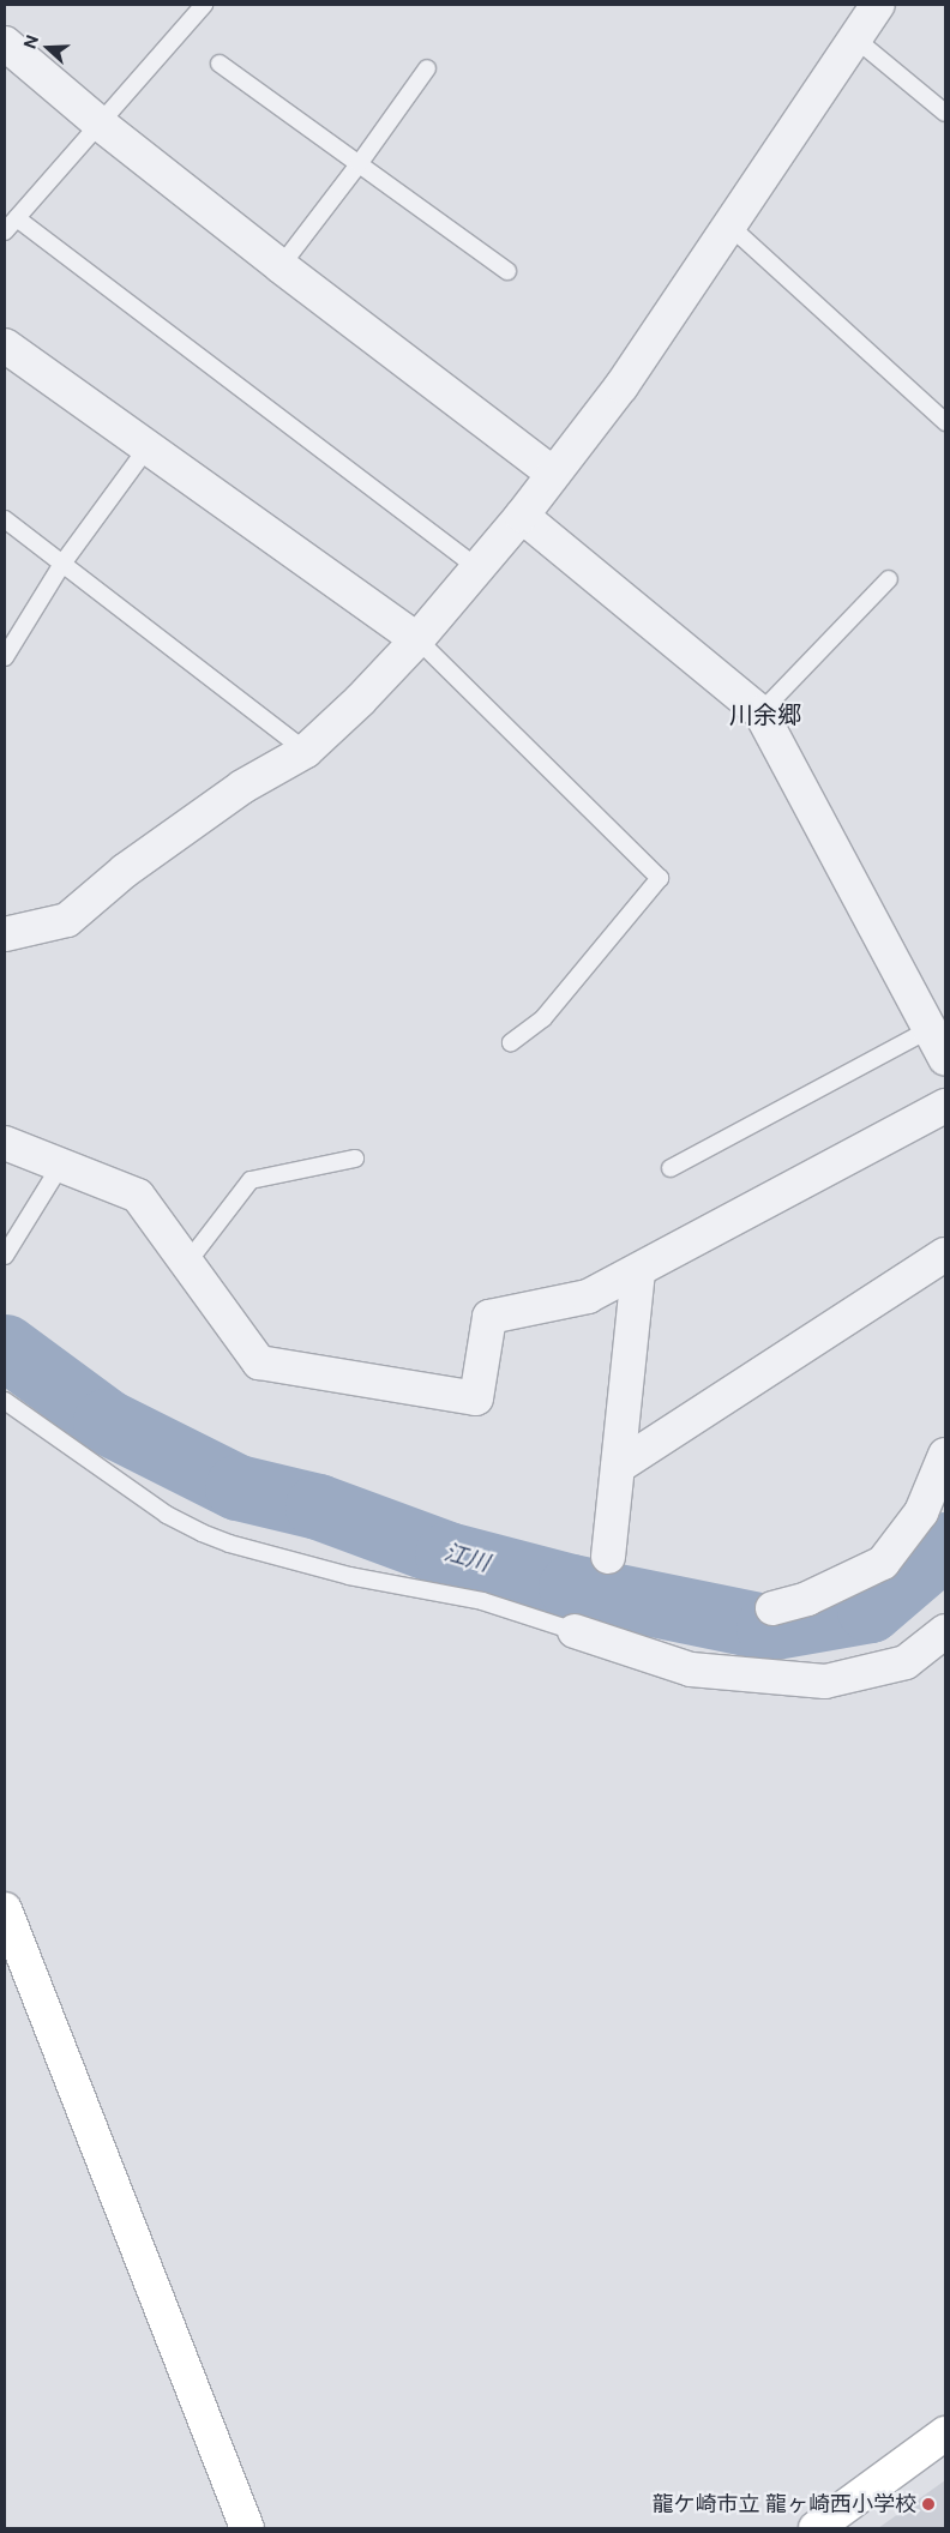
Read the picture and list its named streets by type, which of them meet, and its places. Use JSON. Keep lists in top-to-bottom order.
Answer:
{
  "districts": ["川余郷"],
  "water": ["江川"],
  "places": ["龍ケ崎市立 龍ヶ崎西小学校"],
  "north": "left"
}
